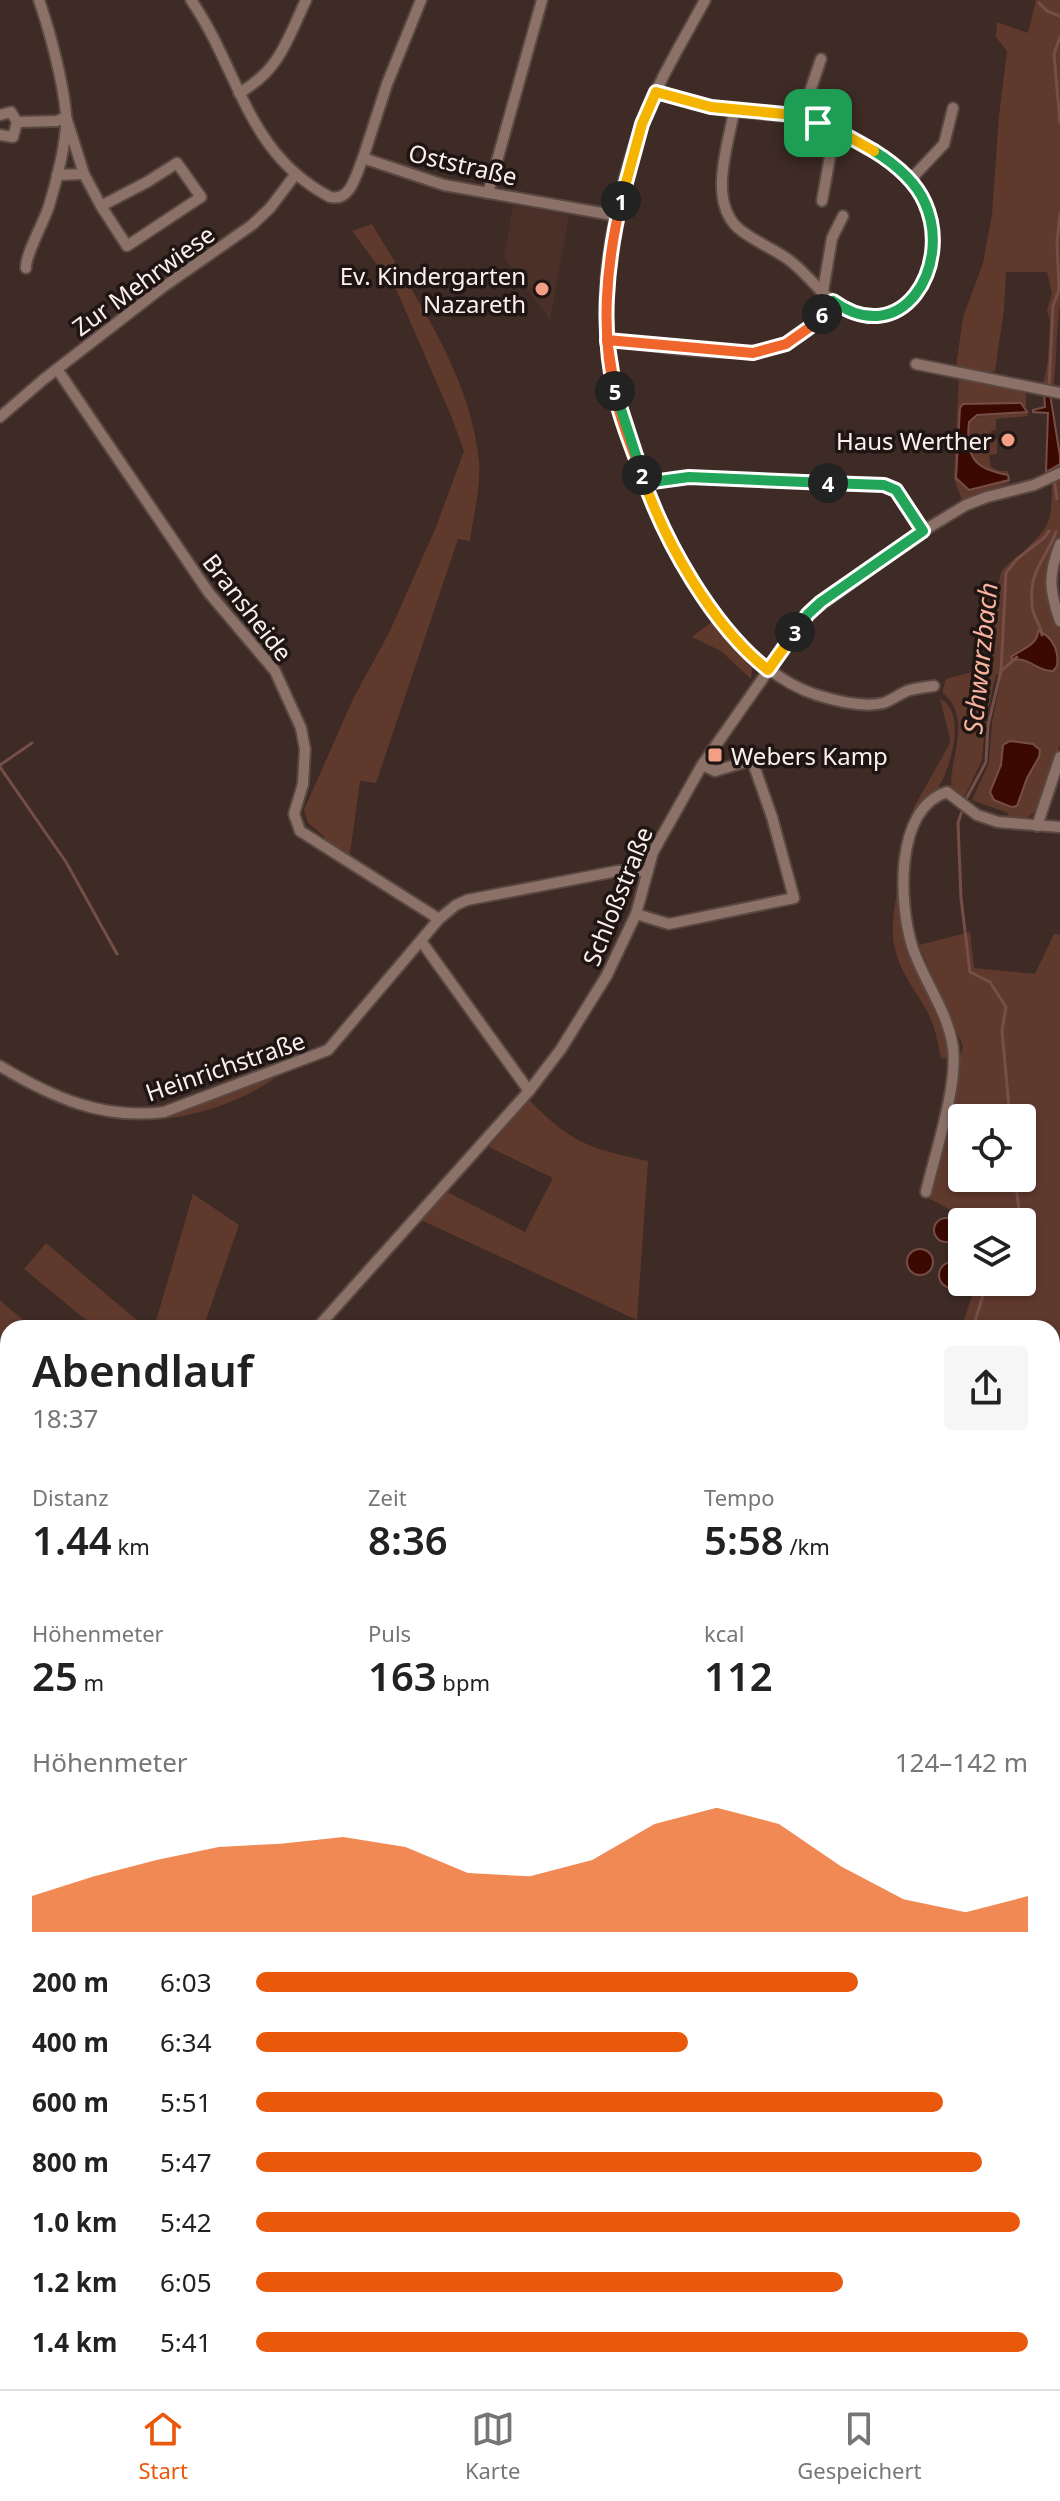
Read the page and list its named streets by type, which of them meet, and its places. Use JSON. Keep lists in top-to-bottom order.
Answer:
{
  "streets": {
    "street": [
      "Oststraße",
      "Zur Mehrwiese",
      "Bransheide",
      "Schloßstraße",
      "Heinrichstraße"
    ]
  },
  "crossings": [
    ["Zur Mehrwiese", "Bransheide"],
    ["Bransheide", "Heinrichstraße"],
    ["Schloßstraße", "Heinrichstraße"]
  ],
  "water": ["Schwarzbach"],
  "places": {
    "other": ["Ev. Kindergarten Nazareth", "Haus Werther"],
    "transit": ["Webers Kamp"]
  },
  "page": {
    "pins": [
      "1",
      "6",
      "5",
      "2",
      "4",
      "3"
    ],
    "heading": ["Abendlauf", "18:37"],
    "stats": [
      ["Distanz", "1.44 km"],
      ["Zeit", "8:36"],
      ["Tempo", "5:58 /km"],
      ["Höhenmeter", "25 m"],
      ["Puls", "163 bpm"],
      ["kcal", "112"]
    ],
    "chart": ["Höhenmeter", "124–142 m"],
    "list": [
      {
        "name": "200 m",
        "note": "6:03"
      },
      {
        "name": "400 m",
        "note": "6:34"
      },
      {
        "name": "600 m",
        "note": "5:51"
      },
      {
        "name": "800 m",
        "note": "5:47"
      },
      {
        "name": "1.0 km",
        "note": "5:42"
      },
      {
        "name": "1.2 km",
        "note": "6:05"
      },
      {
        "name": "1.4 km",
        "note": "5:41"
      }
    ],
    "tabs": ["Start", "Karte", "Gespeichert"]
  }
}
